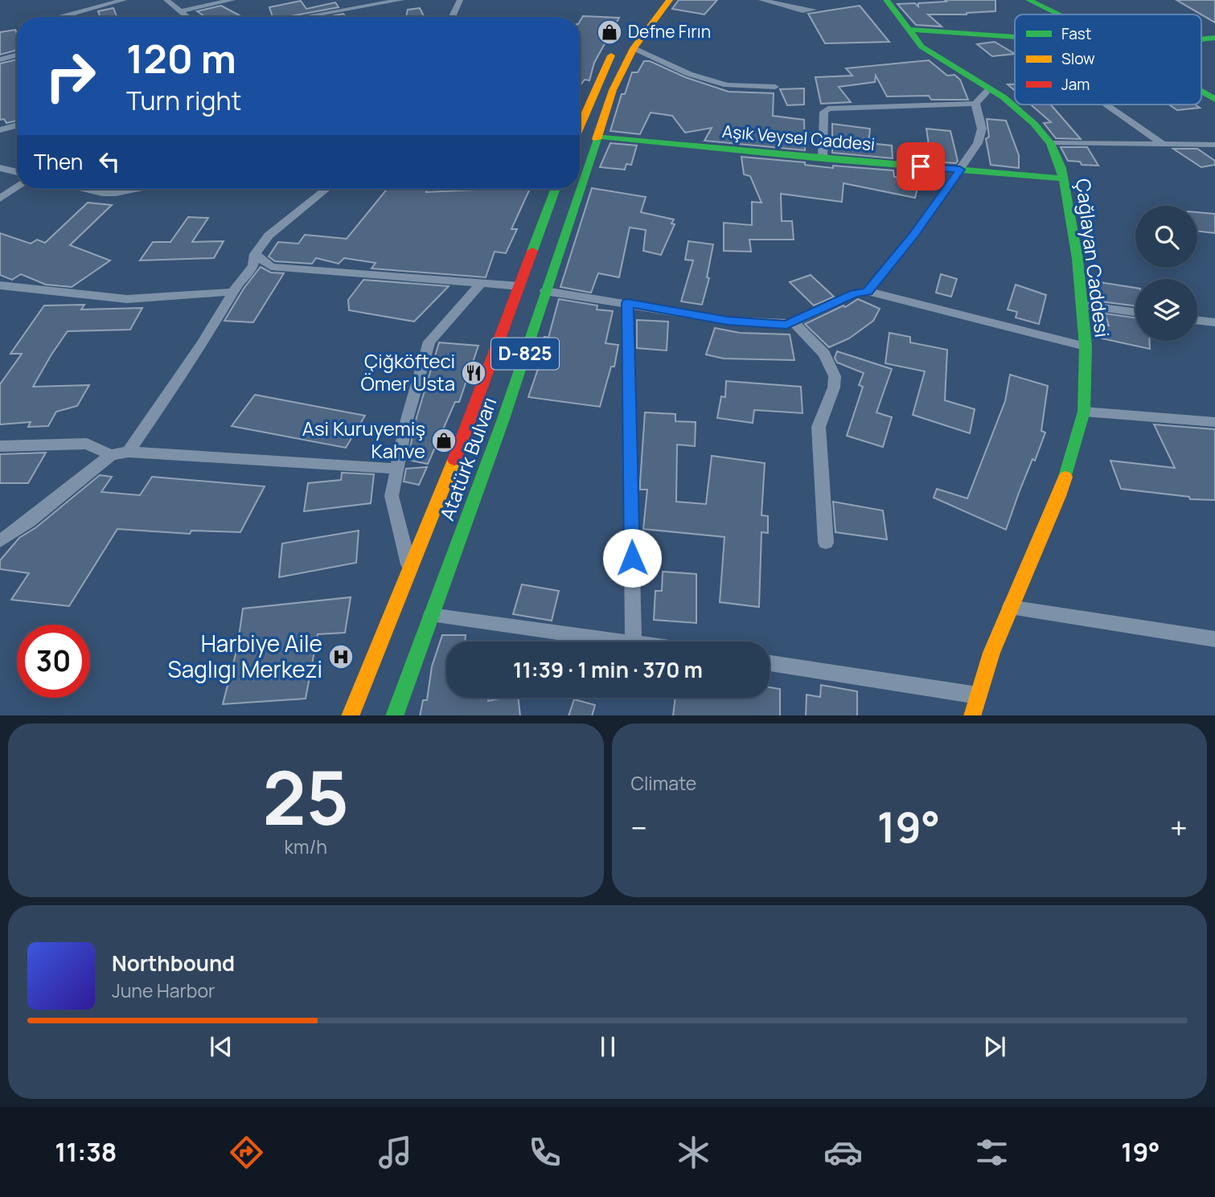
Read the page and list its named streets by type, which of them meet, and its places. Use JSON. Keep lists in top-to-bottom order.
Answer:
{
  "streets": {
    "main road": [
      "Aşık Veysel Caddesi",
      "Çağlayan Caddesi",
      "D-825",
      "Atatürk Bulvarı"
    ]
  },
  "crossings": [
    ["Aşık Veysel Caddesi", "Çağlayan Caddesi"],
    ["Aşık Veysel Caddesi", "Atatürk Bulvarı"]
  ],
  "places": {
    "shop": ["Defne Fırın", "Asi Kuruyemiş Kahve"],
    "restaurant": ["Çiğköfteci Ömer Usta"],
    "hospital": ["Harbiye Aile Saglıgı Merkezi"]
  },
  "legend": ["Fast", "Slow", "Jam"],
  "page": {
    "turn": ["120 m", "Turn right"],
    "then": "Then",
    "limit": "30",
    "trip": "11:39 · 1 min · 370 m",
    "tile": [
      ["25", "km/h"],
      "Climate"
    ],
    "heat": ["−", "19°", "+"],
    "song": ["Northbound", "June Harbor"],
    "tabs": ["11:38", "19°"]
  }
}
